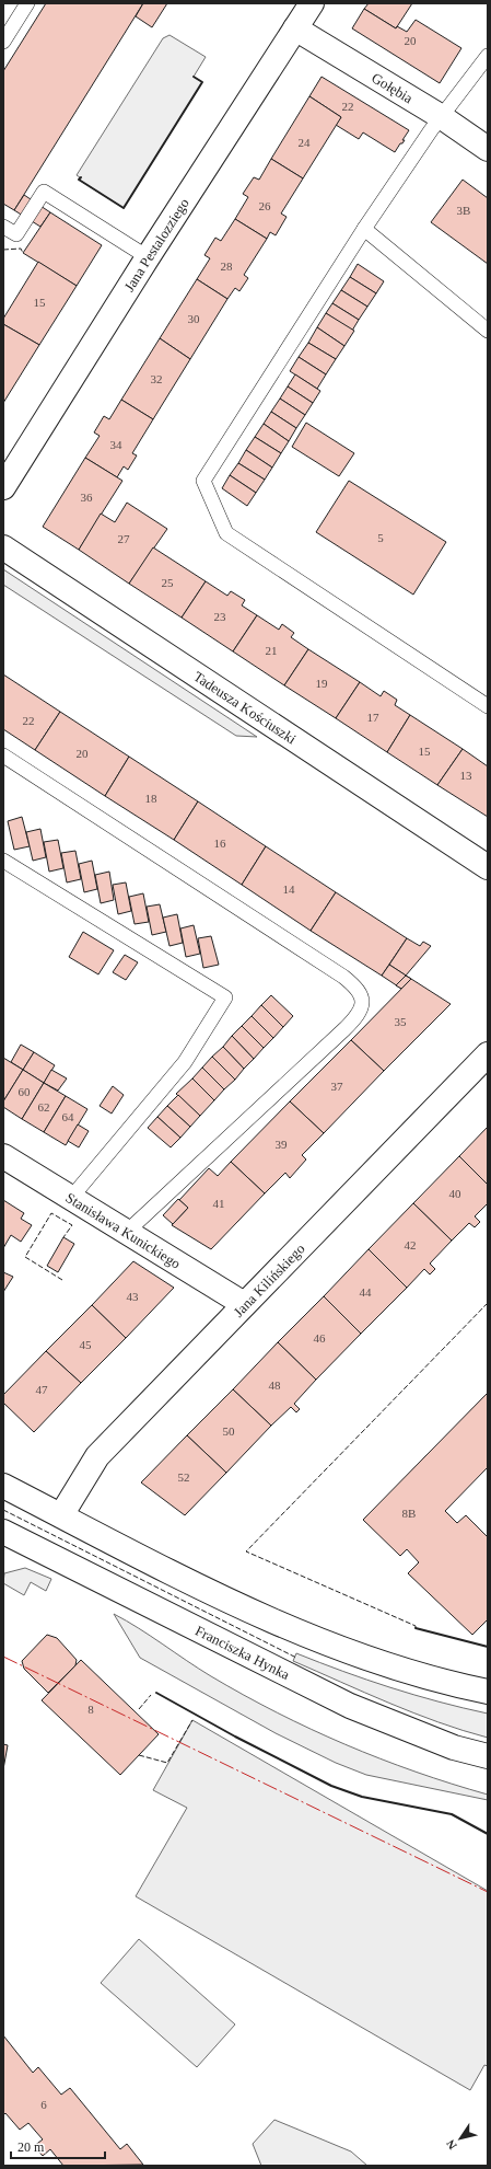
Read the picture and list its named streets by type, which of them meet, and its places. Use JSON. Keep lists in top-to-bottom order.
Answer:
{
  "streets": {
    "street": [
      "Gołębia",
      "Jana Pestalozziego",
      "Tadeusza Kościuszki",
      "Stanisława Kunickiego",
      "Jana Kilińskiego",
      "Franciszka Hynka"
    ]
  },
  "crossings": [
    ["Gołębia", "Jana Pestalozziego"],
    ["Stanisława Kunickiego", "Jana Kilińskiego"]
  ],
  "house_numbers": [
    "20",
    "22",
    "24",
    "26",
    "3B",
    "28",
    "15",
    "30",
    "32",
    "34",
    "36",
    "5",
    "27",
    "25",
    "23",
    "21",
    "19",
    "17",
    "22",
    "15",
    "20",
    "13",
    "18",
    "16",
    "14",
    "35",
    "37",
    "60",
    "62",
    "64",
    "39",
    "40",
    "41",
    "42",
    "44",
    "43",
    "46",
    "45",
    "48",
    "47",
    "50",
    "52",
    "8B",
    "8",
    "6"
  ],
  "scale_bar": "20 m",
  "north": "bottom left"
}
